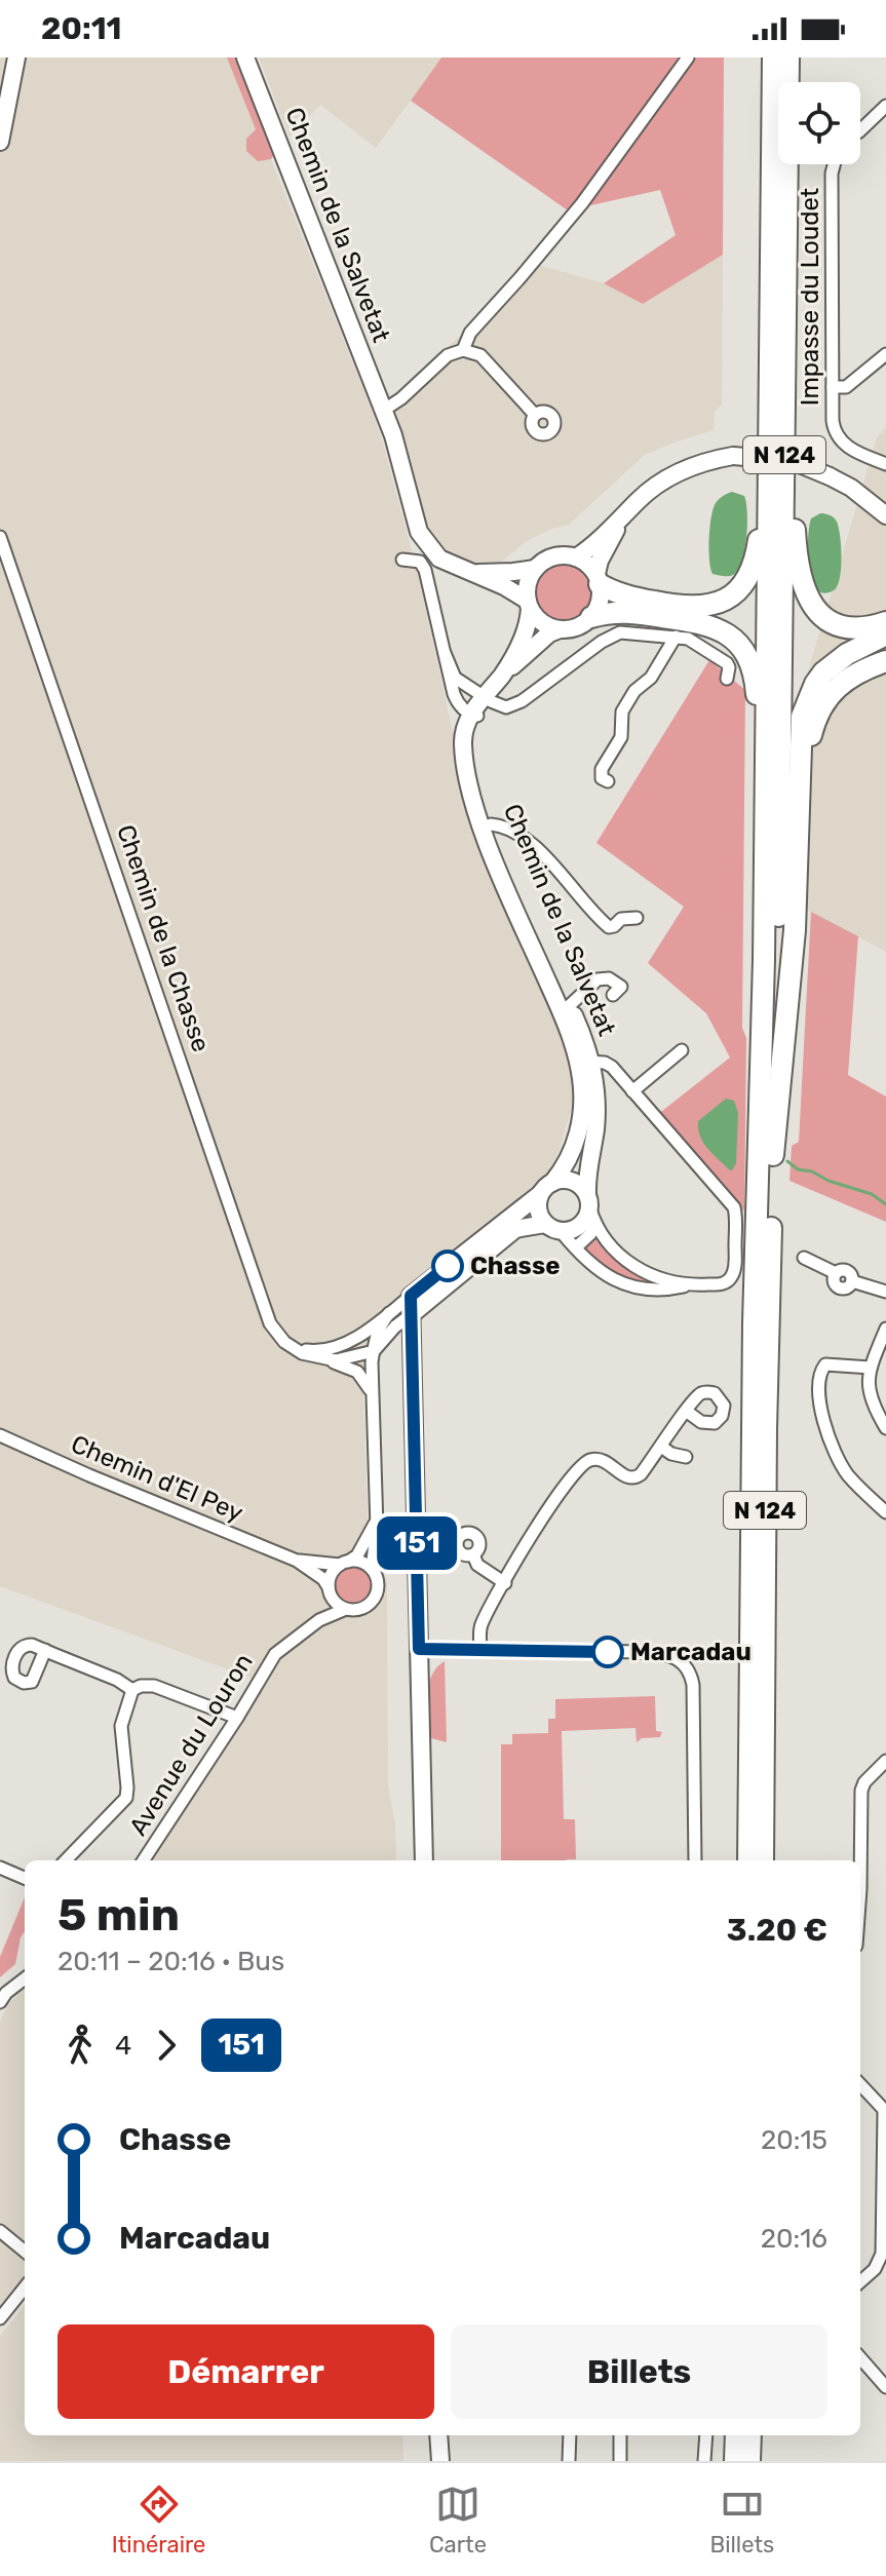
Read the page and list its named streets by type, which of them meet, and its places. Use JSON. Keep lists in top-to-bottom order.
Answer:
{
  "streets": {
    "highway": ["N 124"],
    "street": [
      "Chemin de la Salvetat",
      "Impasse du Loudet",
      "Chemin de la Chasse",
      "Chemin d'El Pey",
      "Avenue du Louron"
    ]
  },
  "crossings": [
    ["Chemin d'El Pey", "Avenue du Louron"]
  ],
  "places": ["Chasse", "Marcadau"],
  "lines": ["bus line 151"],
  "page": {
    "status": "20:11",
    "on_map": "151",
    "heading": ["5 min", "20:11 – 20:16 · Bus", "3.20 €"],
    "legs": ["4", "151"],
    "list": [
      {
        "name": "Chasse",
        "value": "20:15"
      },
      {
        "name": "Marcadau",
        "value": "20:16"
      }
    ],
    "buttons": ["Démarrer", "Billets"],
    "tabs": ["Itinéraire", "Carte", "Billets"]
  }
}
